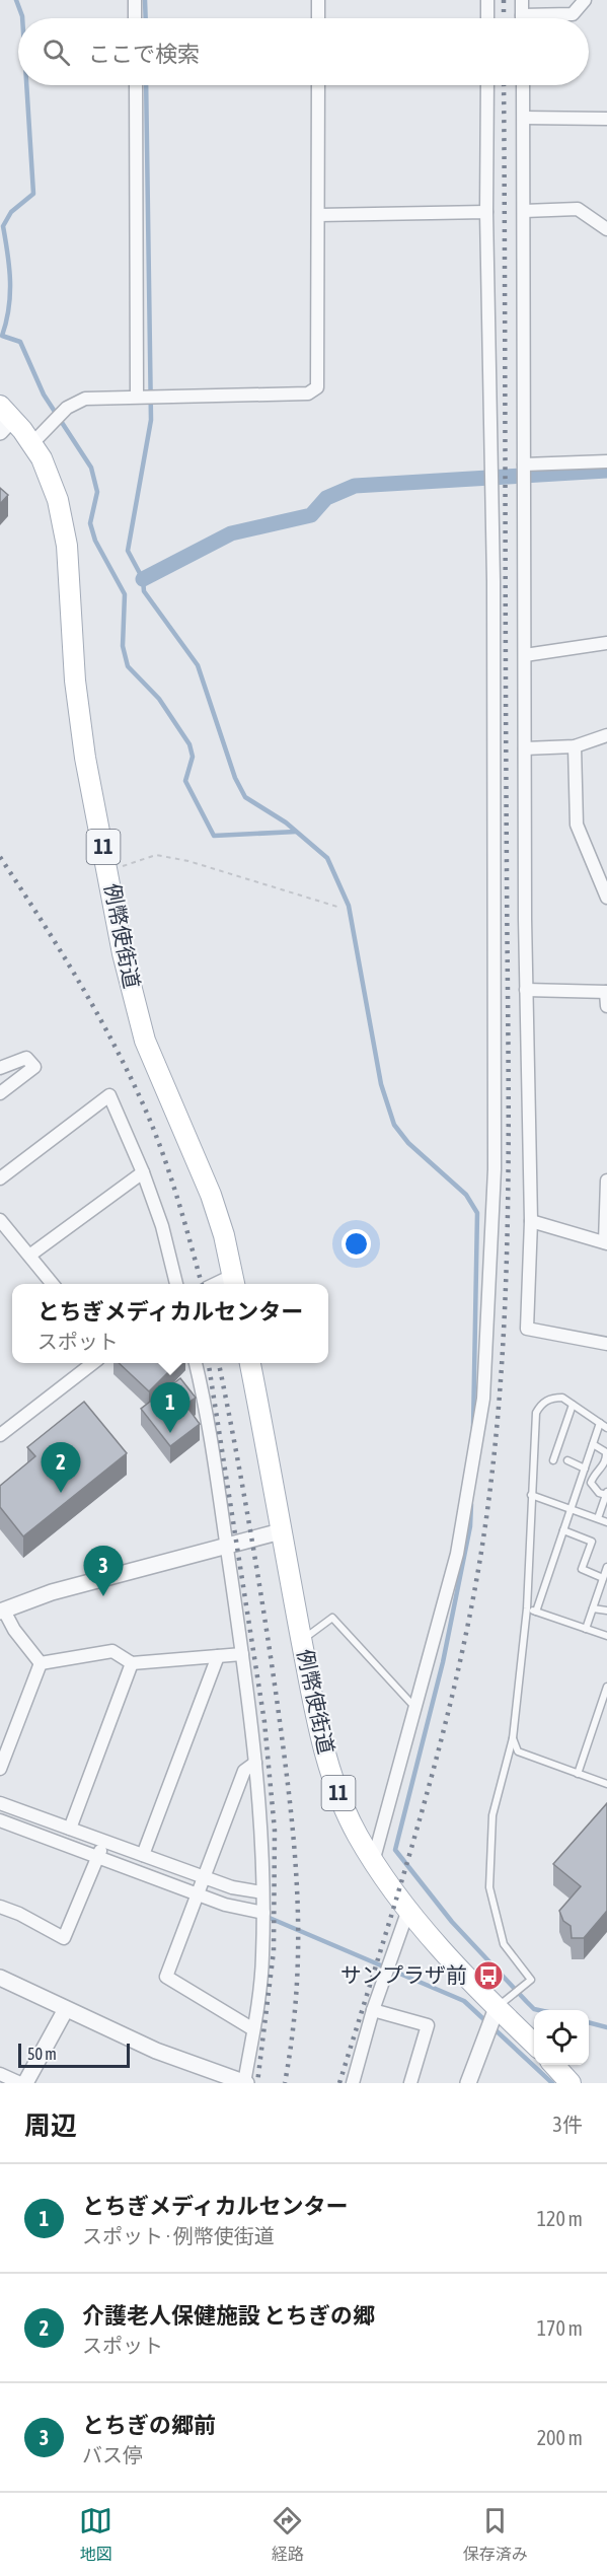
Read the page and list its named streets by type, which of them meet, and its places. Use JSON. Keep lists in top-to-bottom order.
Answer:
{
  "streets": {
    "main road": ["11", "例幣使街道"]
  },
  "places": {
    "bus stop": ["サンプラザ前"]
  },
  "scale_bar": "50 m",
  "page": {
    "search": "ここで検索",
    "popup": ["とちぎメディカルセンター", "スポット"],
    "pins": ["1", "2", "3"],
    "scale": "50 m",
    "heading": ["周辺", "3件"],
    "list": [
      {
        "mark": "1",
        "name": "とちぎメディカルセンター",
        "note": "スポット · 例幣使街道",
        "value": "120 m"
      },
      {
        "mark": "2",
        "name": "介護老人保健施設 とちぎの郷",
        "note": "スポット",
        "value": "170 m"
      },
      {
        "mark": "3",
        "name": "とちぎの郷前",
        "note": "バス停",
        "value": "200 m"
      }
    ],
    "nav": ["地図", "経路", "保存済み"]
  }
}
